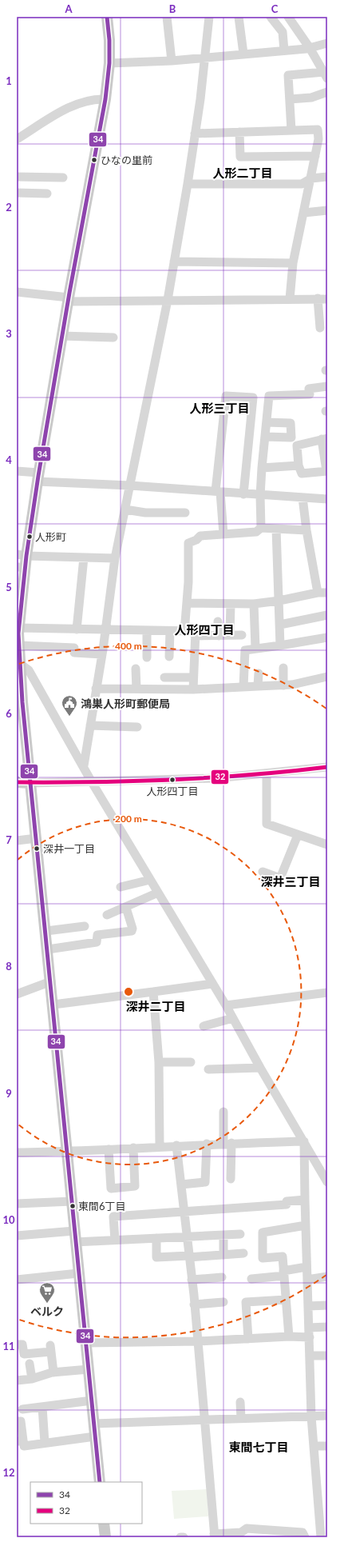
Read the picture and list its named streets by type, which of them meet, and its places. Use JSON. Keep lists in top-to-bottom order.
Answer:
{
  "districts": [
    "人形二丁目",
    "人形三丁目",
    "人形四丁目",
    "深井三丁目",
    "深井二丁目",
    "東間七丁目"
  ],
  "places": {
    "other": [
      "ひなの里前",
      "人形町",
      "人形四丁目",
      "深井一丁目",
      "東間6丁目"
    ],
    "public building": ["鴻巣人形町郵便局"],
    "supermarket": ["ベルク"]
  },
  "lines": ["transit line 34", "transit line 32"],
  "legend": ["34", "32"],
  "grid": {
    "columns": ["A", "B", "C"],
    "rows": [
      "1",
      "2",
      "3",
      "4",
      "5",
      "6",
      "7",
      "8",
      "9",
      "10",
      "11",
      "12"
    ]
  },
  "rings": ["400 m", "200 m"]
}
